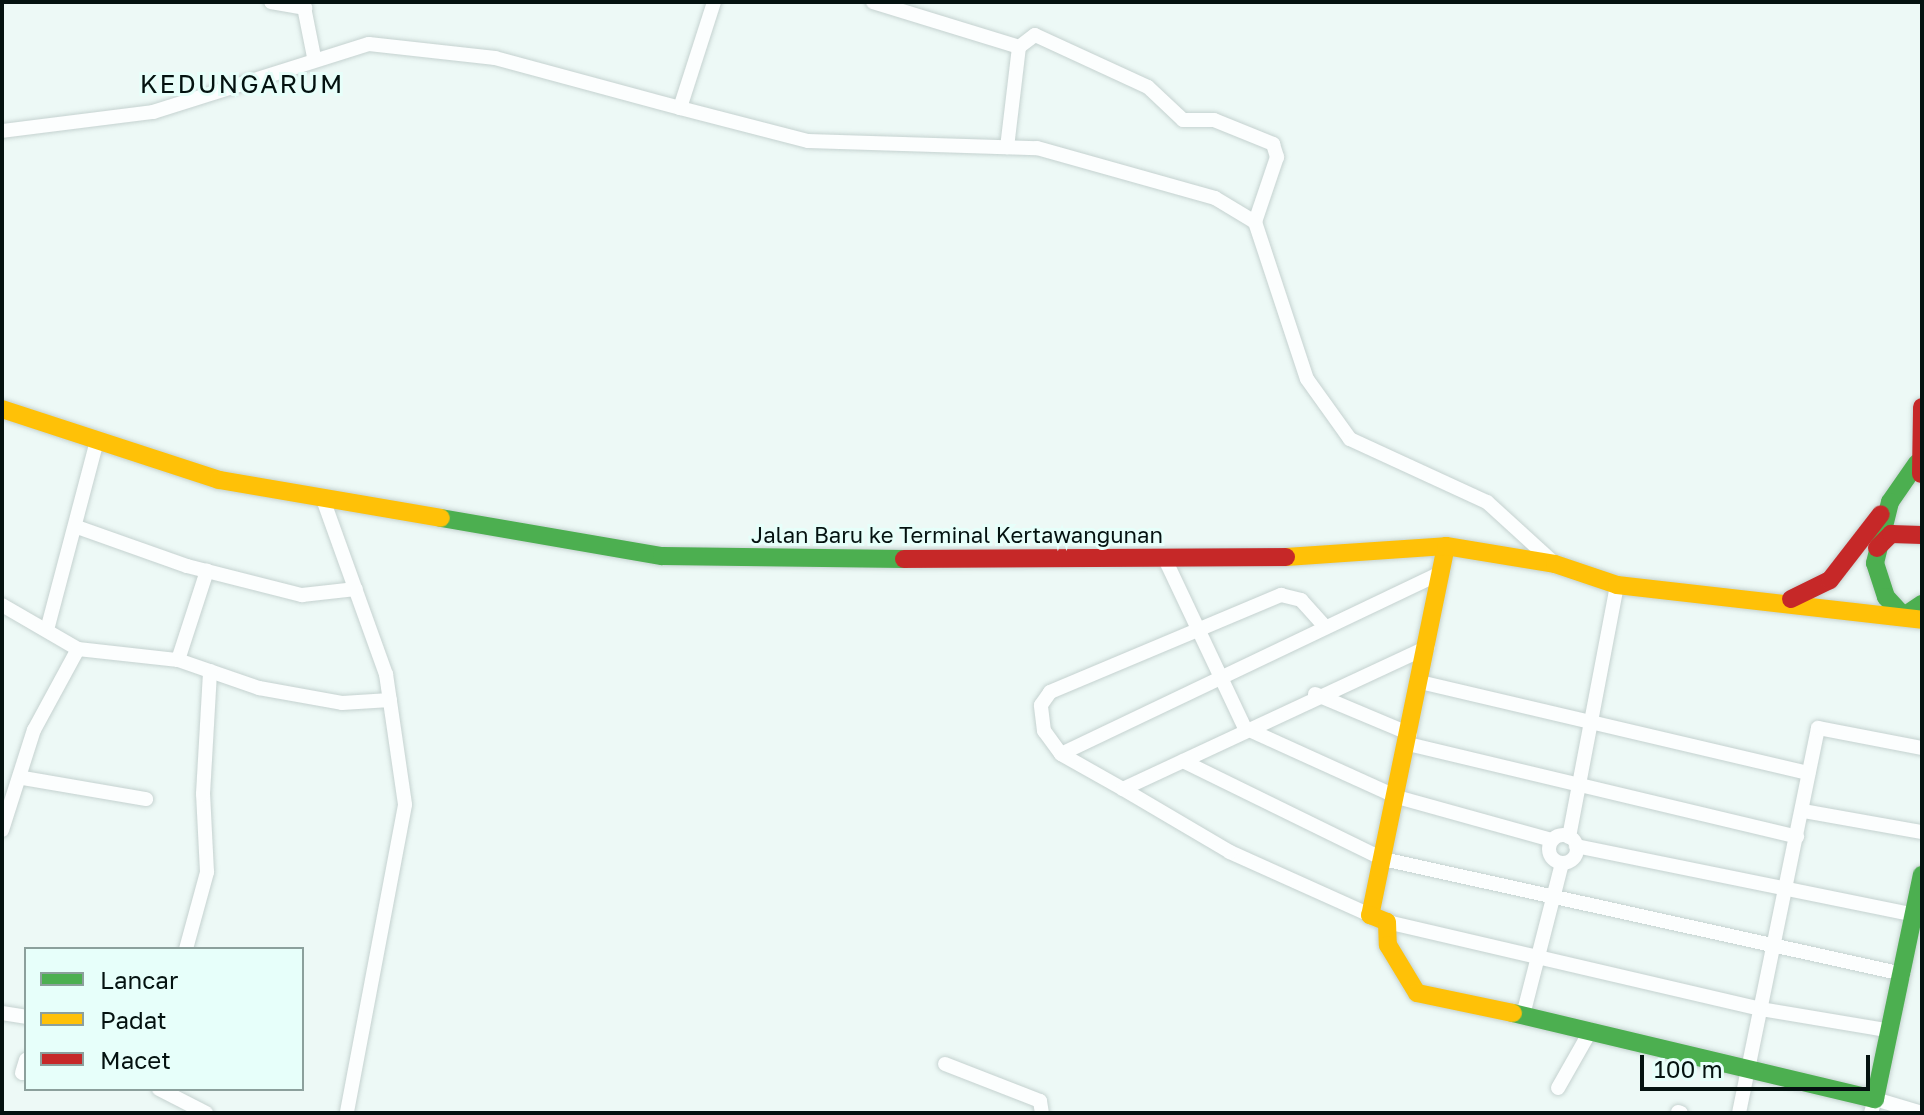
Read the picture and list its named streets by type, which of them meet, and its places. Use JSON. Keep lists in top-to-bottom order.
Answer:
{
  "streets": {
    "main road": ["Jalan Baru ke Terminal Kertawangunan"]
  },
  "districts": ["KEDUNGARUM"],
  "legend": ["Lancar", "Padat", "Macet"],
  "scale_bar": "100 m"
}
